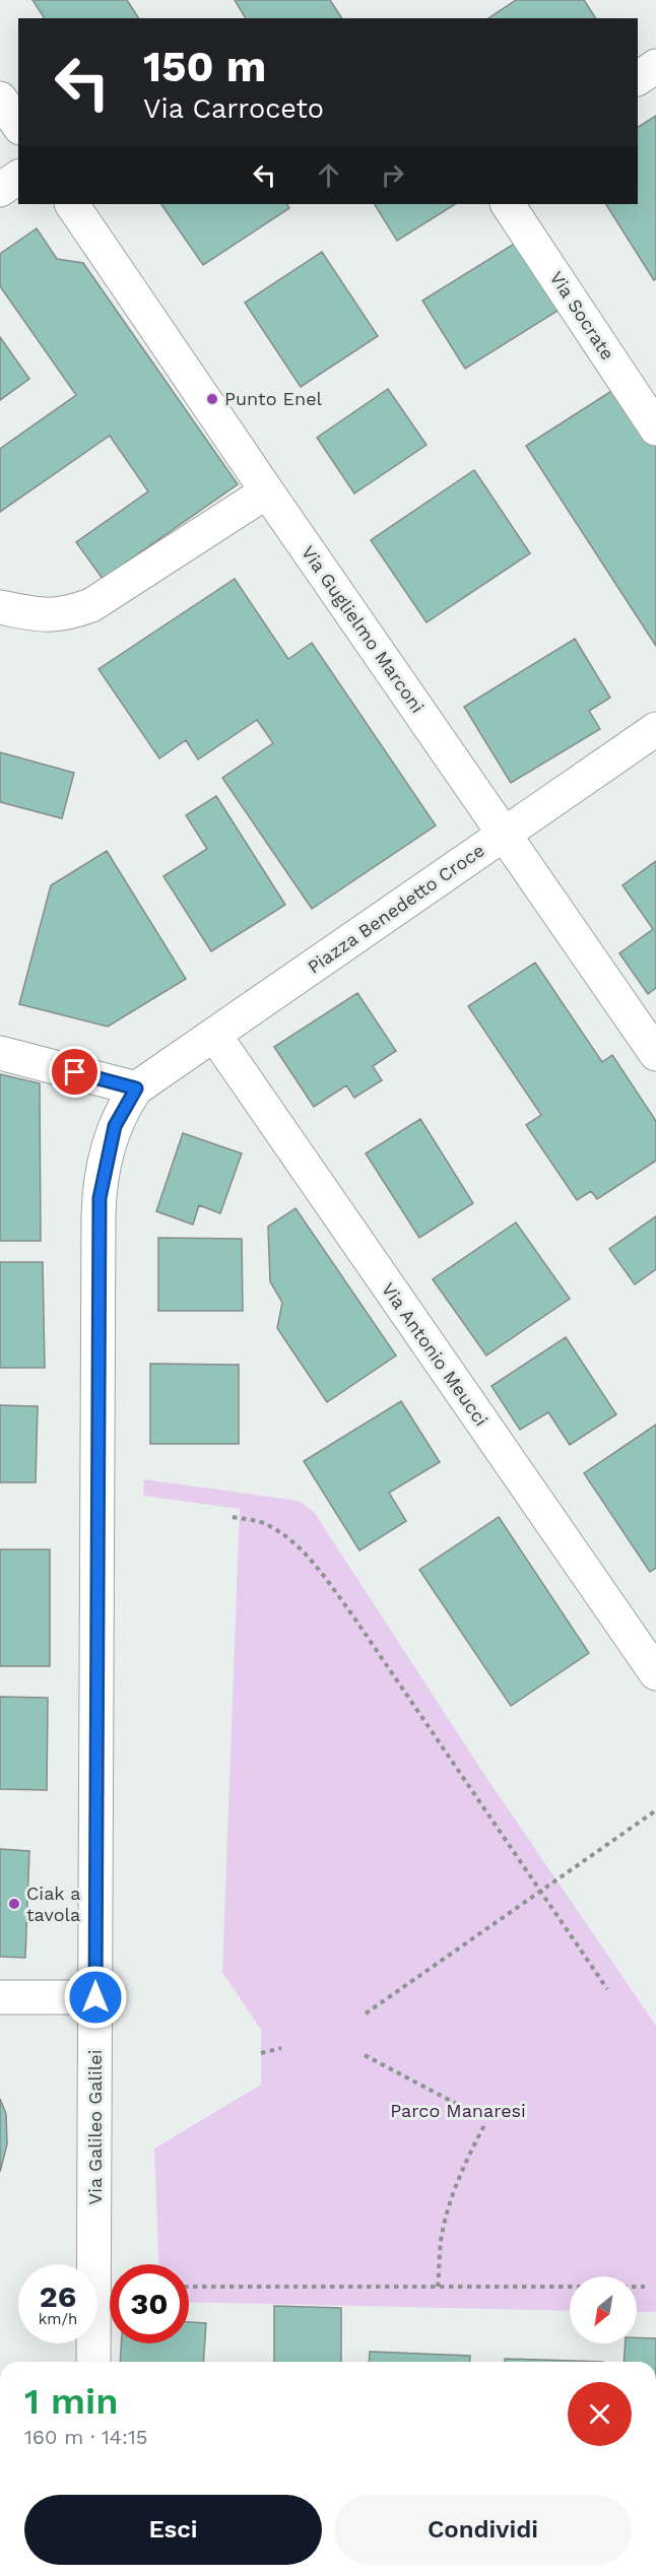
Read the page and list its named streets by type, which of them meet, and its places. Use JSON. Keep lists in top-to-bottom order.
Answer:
{
  "streets": {
    "street": [
      "Via Socrate",
      "Via Guglielmo Marconi",
      "Piazza Benedetto Croce",
      "Via Antonio Meucci",
      "Via Galileo Galilei"
    ]
  },
  "crossings": [
    ["Via Guglielmo Marconi", "Piazza Benedetto Croce"],
    ["Piazza Benedetto Croce", "Via Antonio Meucci"],
    ["Piazza Benedetto Croce", "Via Galileo Galilei"]
  ],
  "parks": ["Parco Manaresi"],
  "places": ["Punto Enel", "Ciak a tavola"],
  "north": "bottom left",
  "page": {
    "turn": ["150 m", "Via Carroceto"],
    "speed": "26 km/h",
    "limit": "30",
    "heading": ["1 min", "160 m · 14:15"],
    "buttons": ["Esci", "Condividi"]
  }
}
